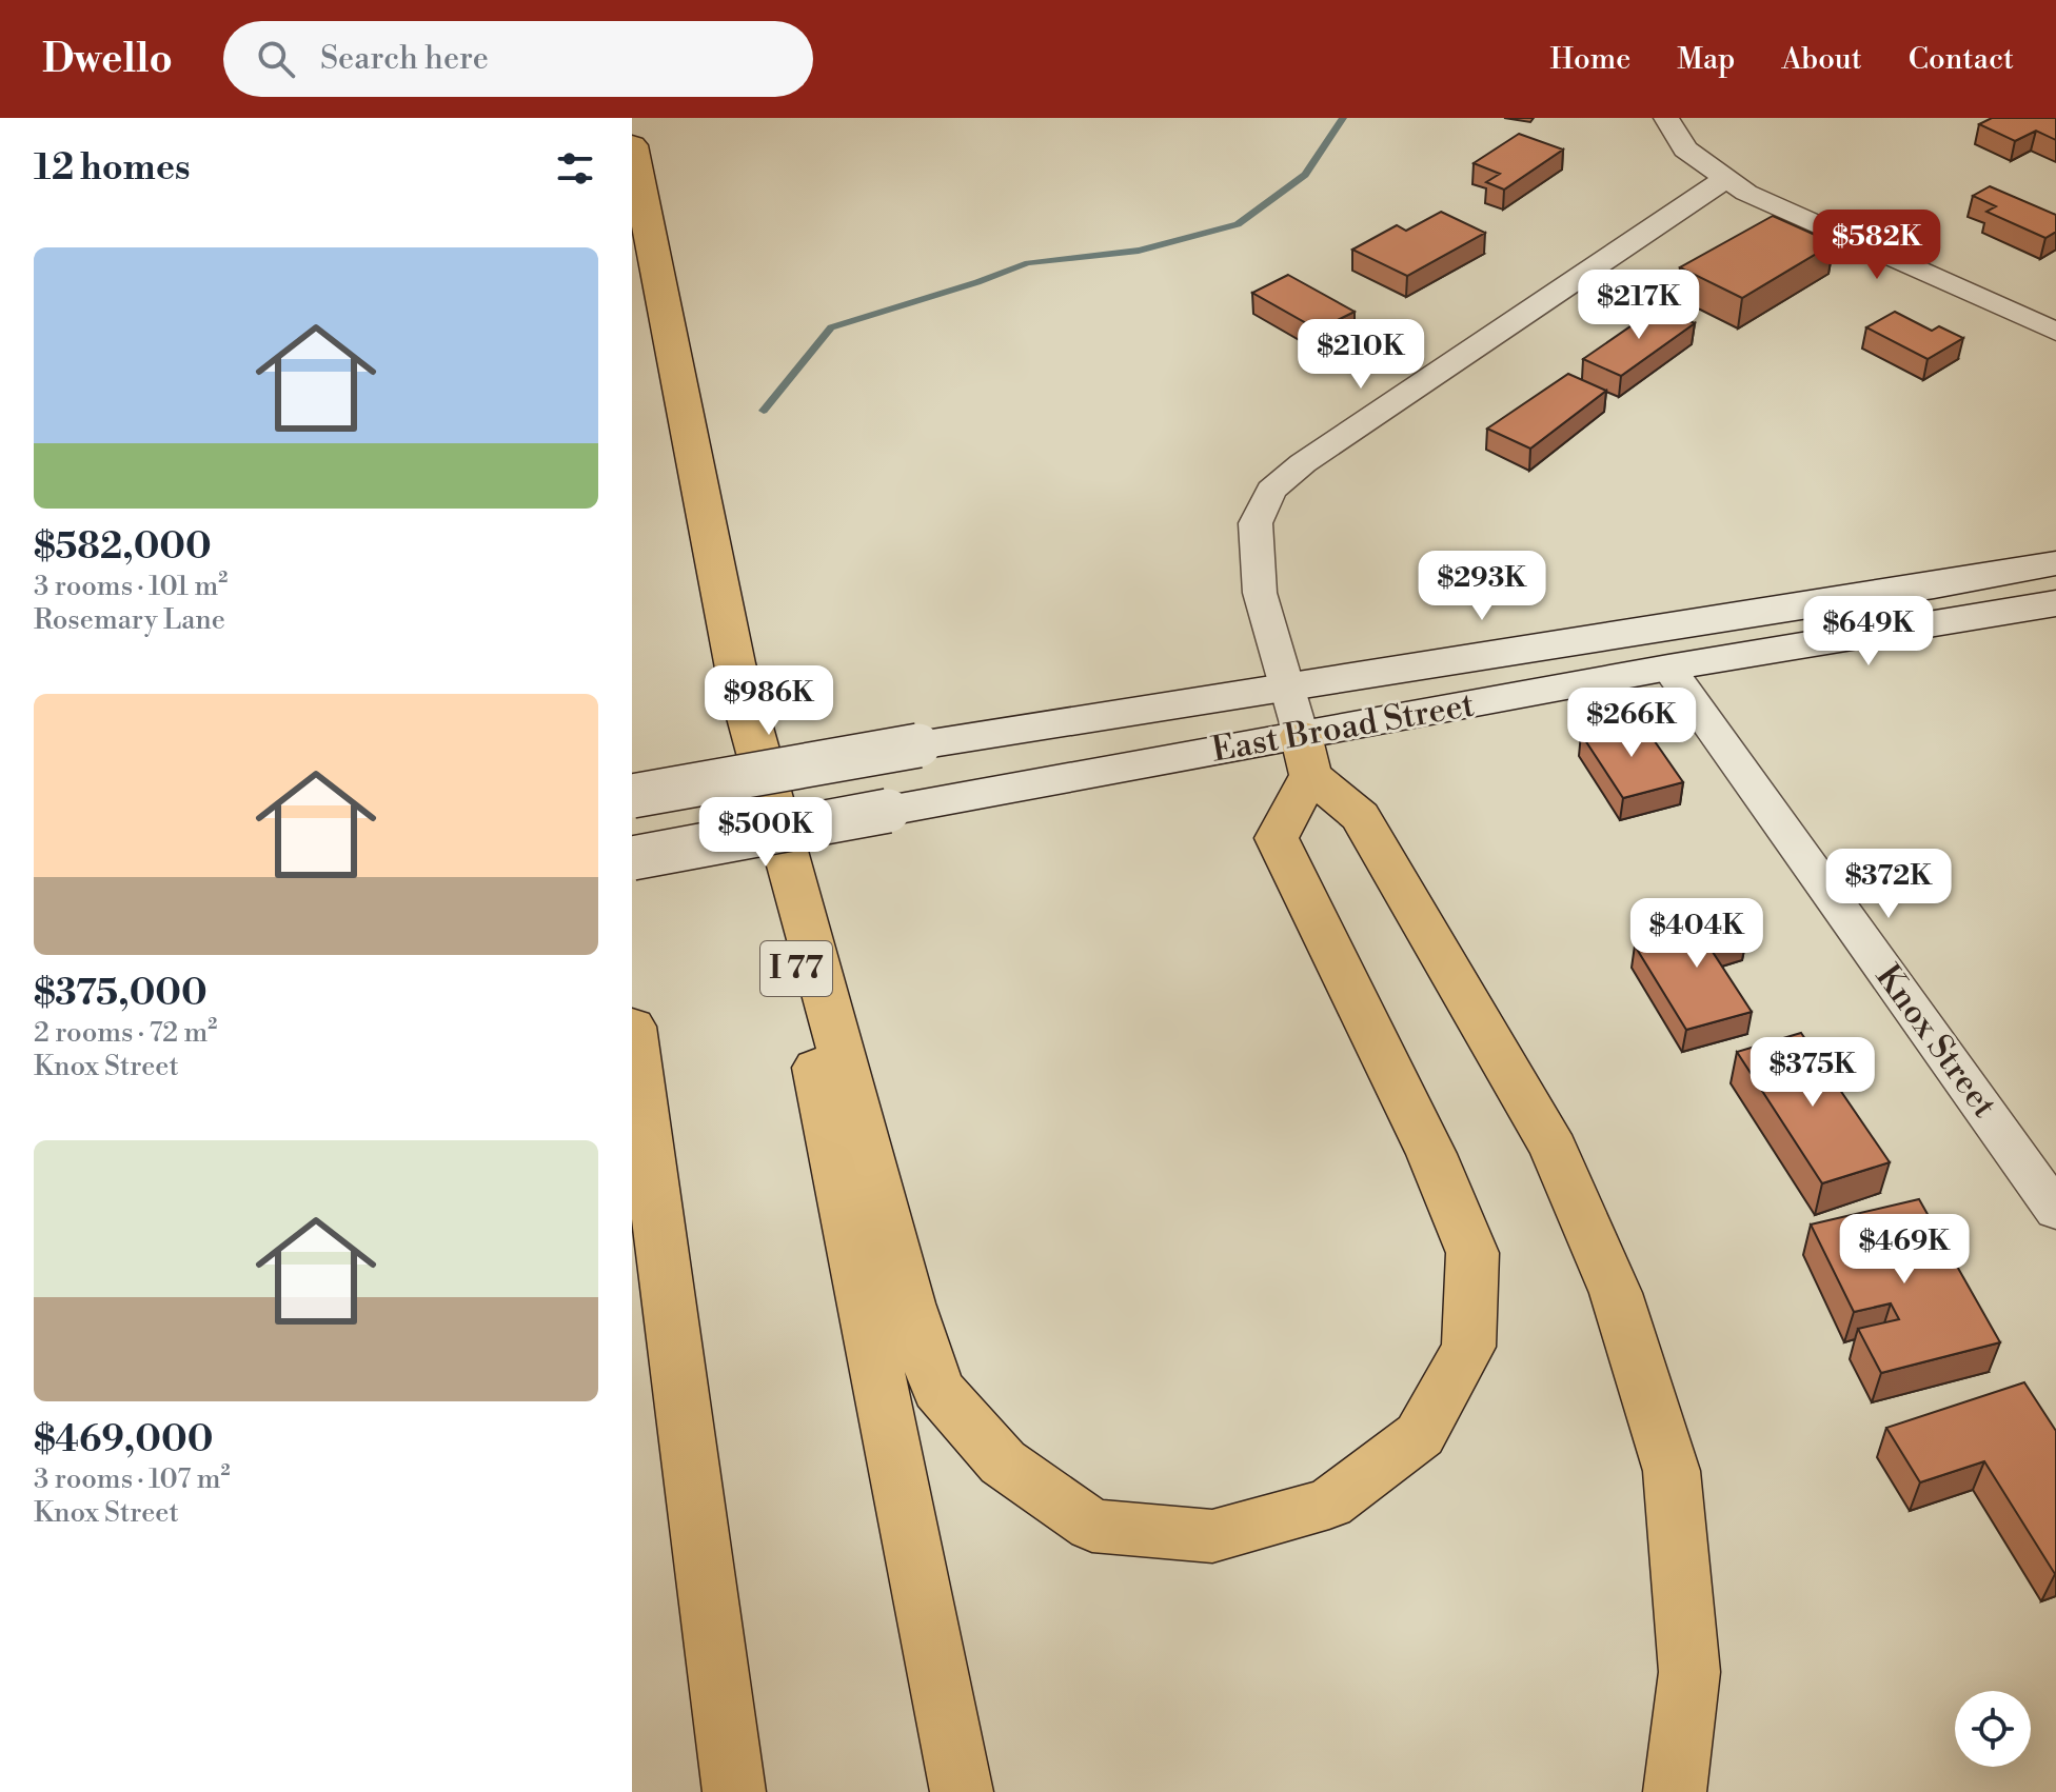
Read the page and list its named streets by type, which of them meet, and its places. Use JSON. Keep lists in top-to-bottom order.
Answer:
{
  "streets": {
    "highway": ["I 77"],
    "main road": ["East Broad Street"],
    "street": ["Knox Street"]
  },
  "crossings": [
    ["East Broad Street", "Knox Street"]
  ],
  "page": {
    "header": "Dwello",
    "search": "Search here",
    "nav": [
      "Home",
      "Map",
      "About",
      "Contact"
    ],
    "heading": "12 homes",
    "price": [
      "$582K",
      "$217K",
      "$210K",
      "$293K",
      "$649K",
      "$986K",
      "$266K",
      "$500K",
      "$372K",
      "$404K",
      "$375K",
      "$469K"
    ],
    "list": [
      {
        "name": "$582,000",
        "note": "3 rooms · 101 m² · Rosemary Lane"
      },
      {
        "name": "$375,000",
        "note": "2 rooms · 72 m² · Knox Street"
      },
      {
        "name": "$469,000",
        "note": "3 rooms · 107 m² · Knox Street"
      }
    ]
  }
}
